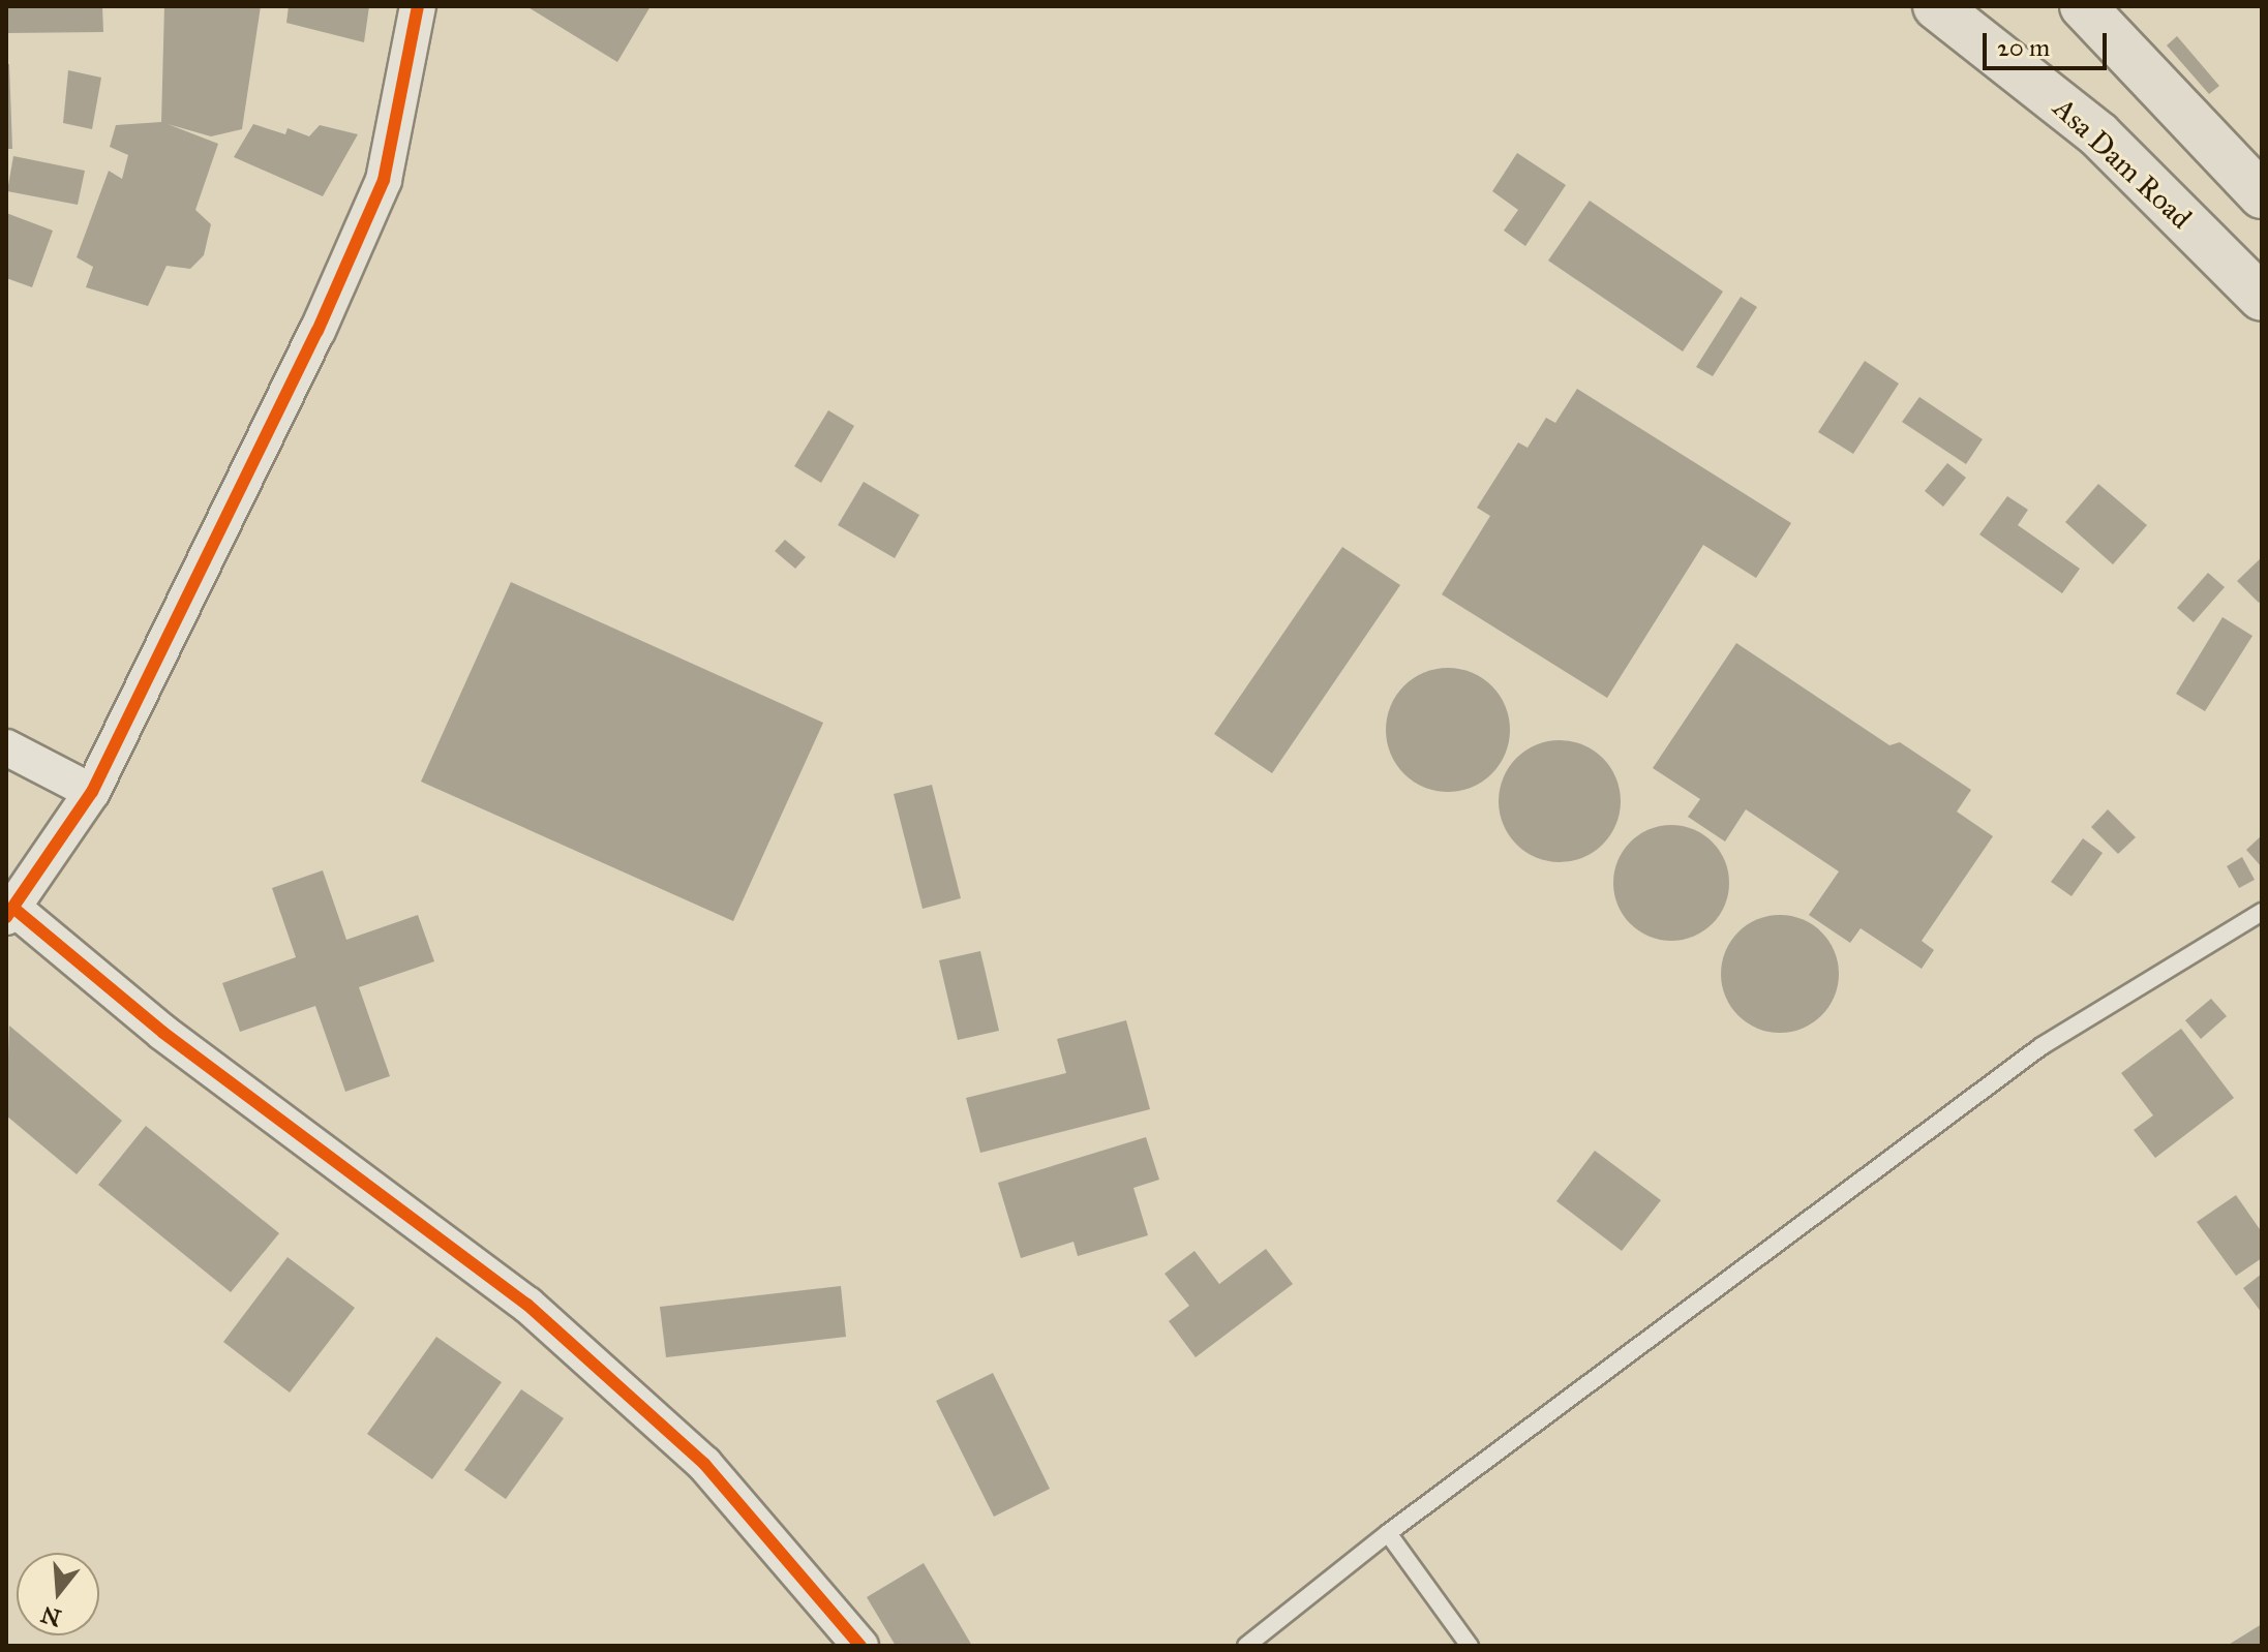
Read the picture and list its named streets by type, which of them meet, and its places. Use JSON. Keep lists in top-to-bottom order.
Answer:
{
  "streets": {
    "main road": ["Asa Dam Road"]
  },
  "scale_bar": "20 m",
  "north": "bottom"
}
